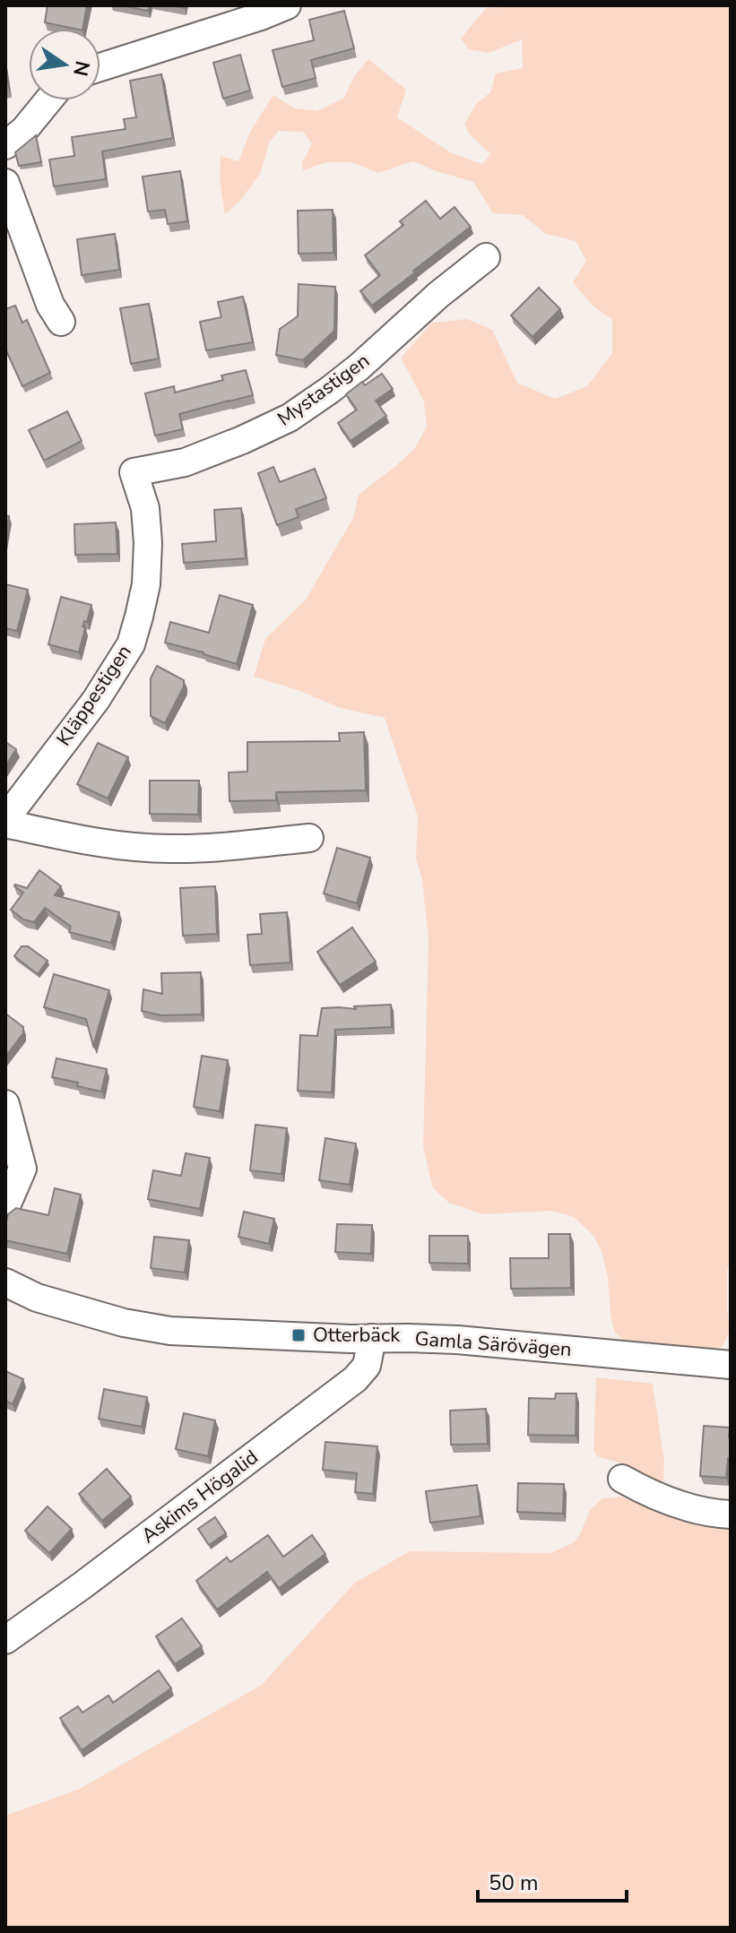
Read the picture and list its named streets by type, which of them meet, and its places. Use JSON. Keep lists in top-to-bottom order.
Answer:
{
  "streets": {
    "street": [
      "Mystastigen",
      "Kläppestigen",
      "Gamla Särövägen",
      "Askims Högalid"
    ]
  },
  "crossings": [
    ["Mystastigen", "Kläppestigen"],
    ["Gamla Särövägen", "Askims Högalid"]
  ],
  "places": {
    "transit": ["Otterbäck"]
  },
  "scale_bar": "50 m",
  "north": "right"
}
